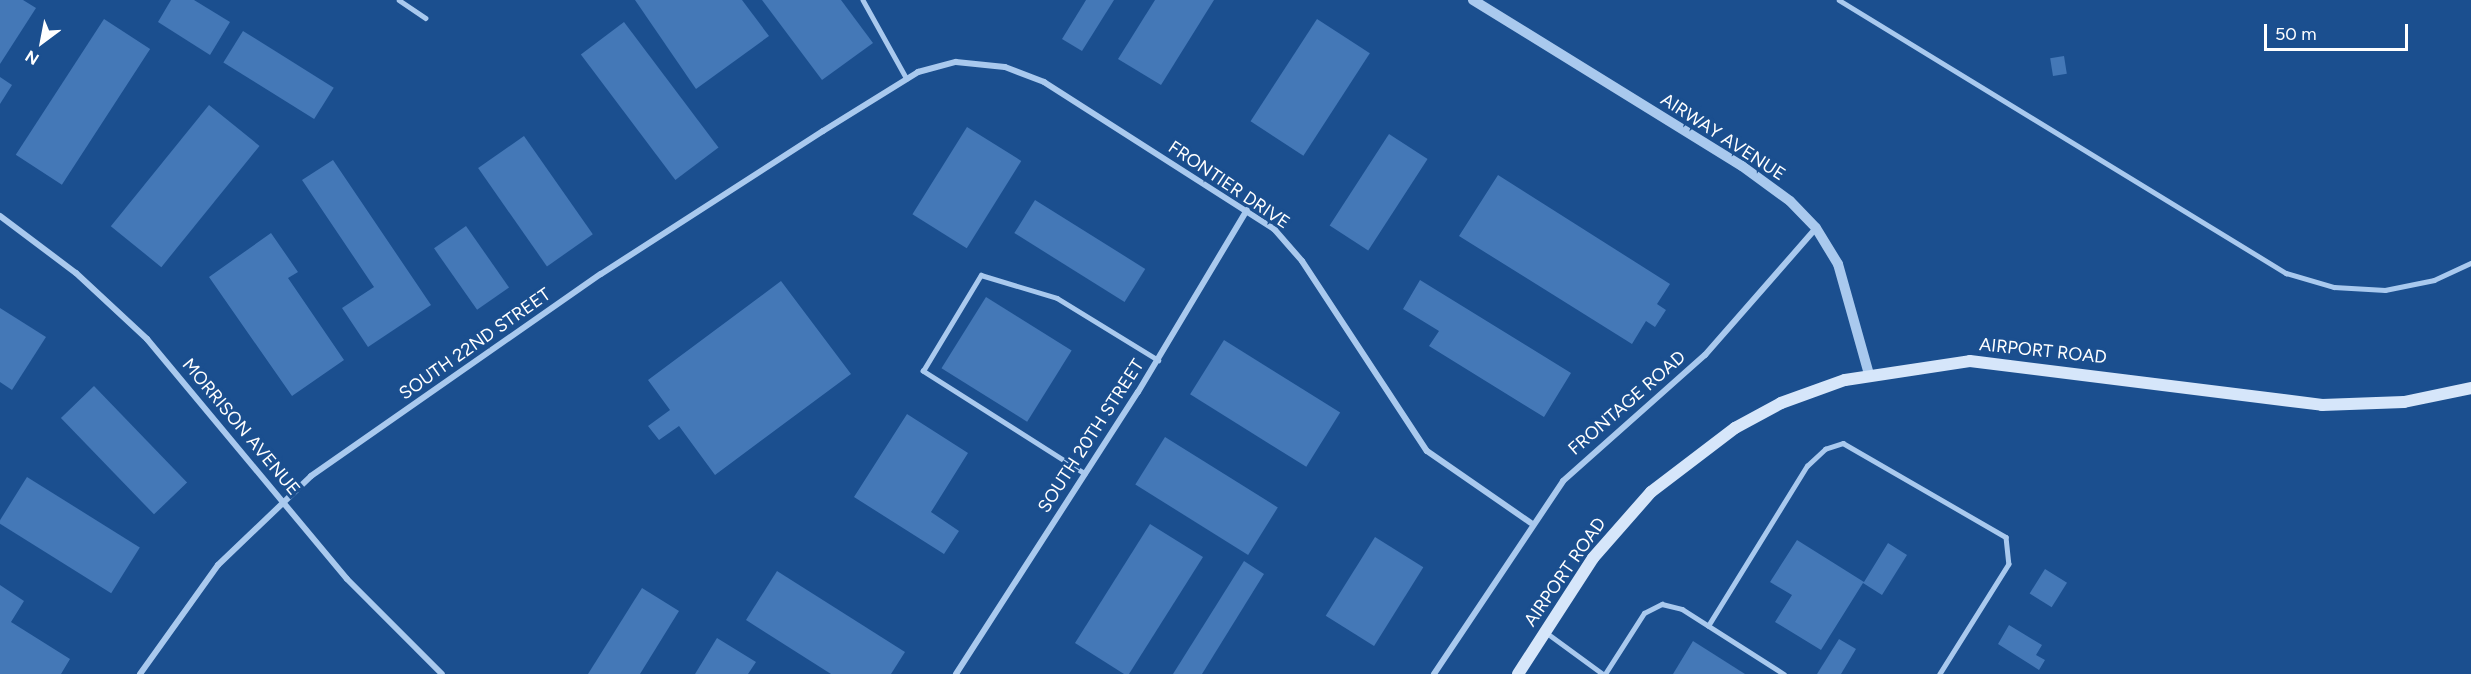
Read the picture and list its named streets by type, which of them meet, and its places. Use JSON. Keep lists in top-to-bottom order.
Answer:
{
  "streets": {
    "main road": ["AIRPORT ROAD"],
    "street": [
      "AIRWAY AVENUE",
      "FRONTIER DRIVE",
      "SOUTH 22ND STREET",
      "FRONTAGE ROAD",
      "MORRISON AVENUE",
      "SOUTH 20TH STREET"
    ]
  },
  "crossings": [
    ["AIRWAY AVENUE", "AIRPORT ROAD"],
    ["AIRWAY AVENUE", "FRONTAGE ROAD"],
    ["FRONTIER DRIVE", "SOUTH 22ND STREET"],
    ["FRONTIER DRIVE", "FRONTAGE ROAD"],
    ["FRONTIER DRIVE", "SOUTH 20TH STREET"],
    ["SOUTH 22ND STREET", "MORRISON AVENUE"]
  ],
  "scale_bar": "50 m",
  "north": "bottom left"
}
